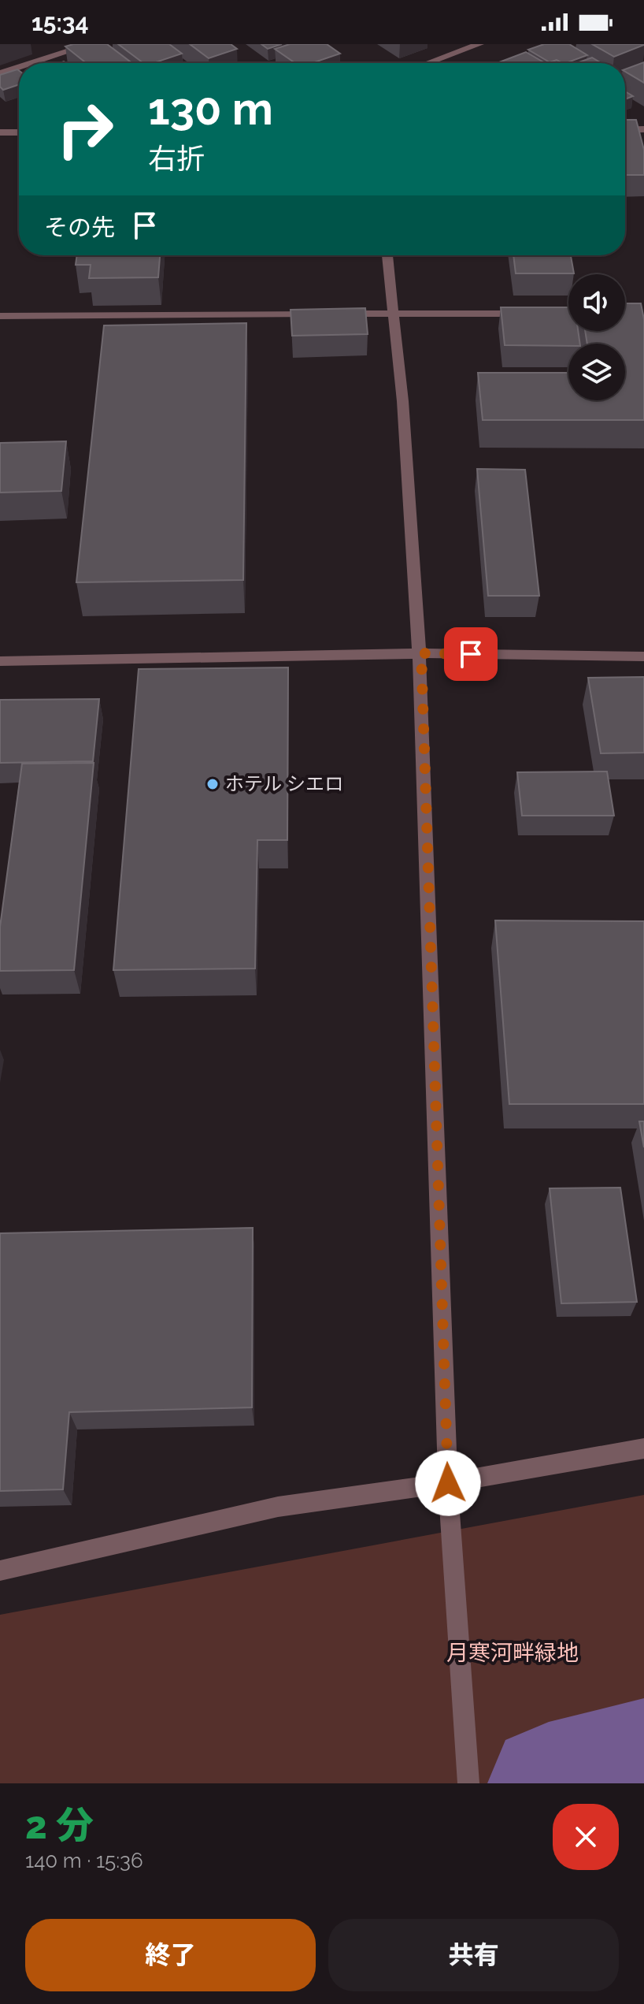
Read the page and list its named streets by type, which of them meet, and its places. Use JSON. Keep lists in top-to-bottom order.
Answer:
{
  "parks": ["月寒河畔緑地"],
  "places": ["ホテル シエロ"],
  "page": {
    "status": "15:34",
    "turn": ["130 m", "右折"],
    "then": "その先",
    "heading": ["2 分", "140 m · 15:36"],
    "buttons": ["終了", "共有"]
  }
}
